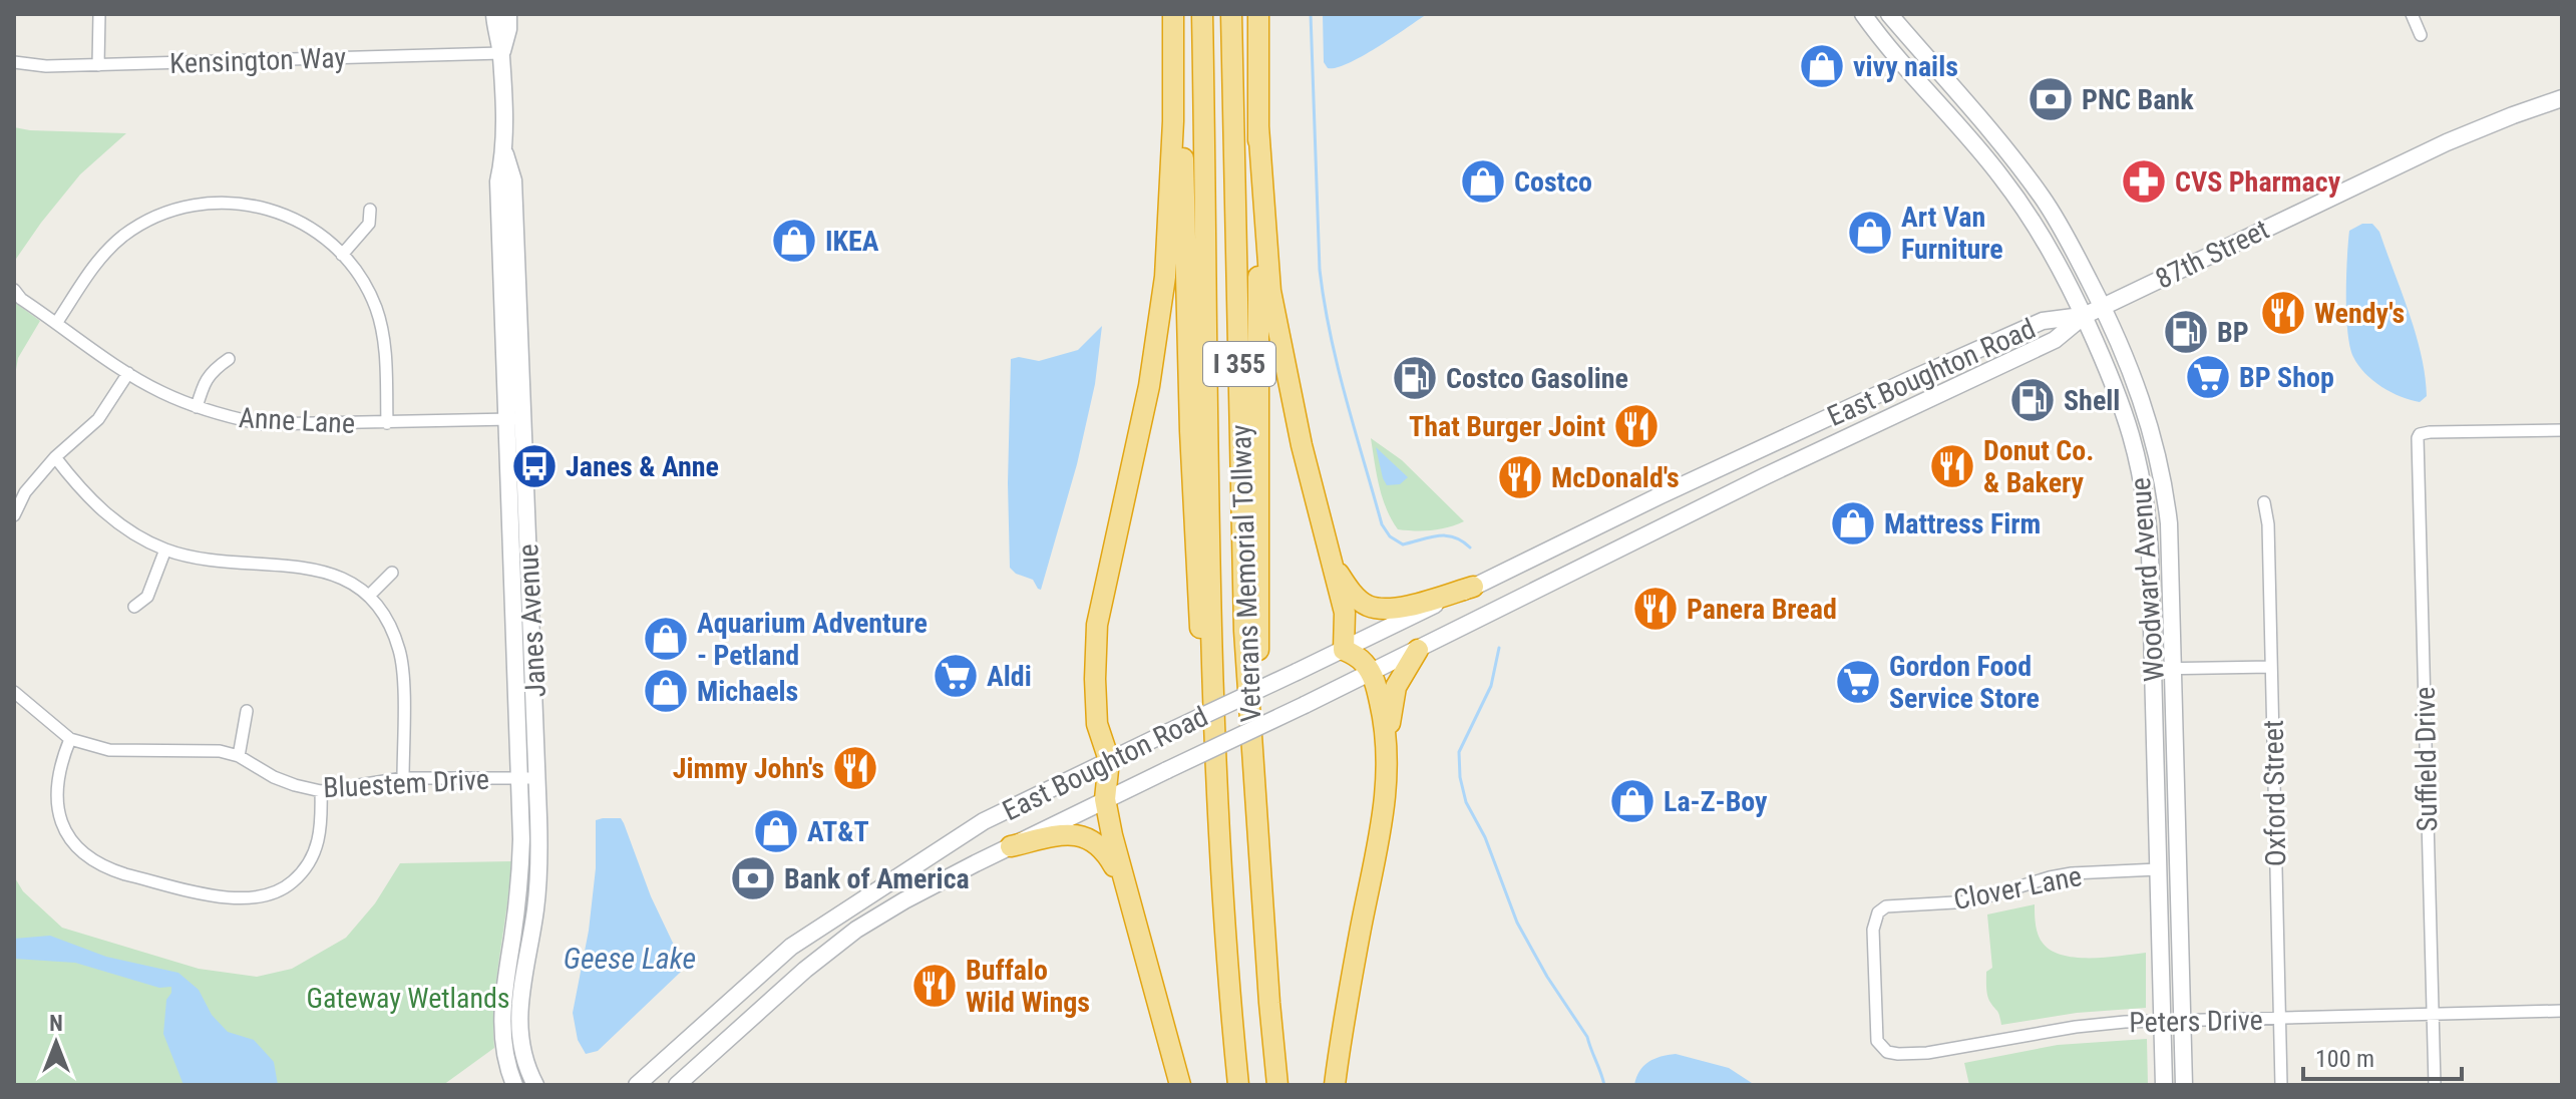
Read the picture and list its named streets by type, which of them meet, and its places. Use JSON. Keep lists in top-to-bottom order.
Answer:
{
  "streets": {
    "highway": ["I 355", "Veterans Memorial Tollway"],
    "main road": [
      "87th Street",
      "East Boughton Road",
      "Woodward Avenue",
      "Janes Avenue"
    ],
    "street": [
      "Kensington Way",
      "Anne Lane",
      "Suffield Drive",
      "Bluestem Drive",
      "Oxford Street",
      "Clover Lane",
      "Peters Drive"
    ]
  },
  "crossings": [
    ["Kensington Way", "Janes Avenue"],
    ["87th Street", "East Boughton Road"],
    ["87th Street", "Woodward Avenue"],
    ["East Boughton Road", "Woodward Avenue"],
    ["Anne Lane", "Janes Avenue"],
    ["Woodward Avenue", "Clover Lane"],
    ["Woodward Avenue", "Peters Drive"],
    ["Janes Avenue", "Bluestem Drive"],
    ["Suffield Drive", "Peters Drive"],
    ["Oxford Street", "Peters Drive"],
    ["Clover Lane", "Peters Drive"]
  ],
  "water": ["Geese Lake"],
  "parks": ["Gateway Wetlands"],
  "places": {
    "shop": [
      "vivy nails",
      "Costco",
      "Art Van Furniture",
      "IKEA",
      "Mattress Firm",
      "Aquarium Adventure - Petland",
      "Michaels",
      "La-Z-Boy",
      "AT&T"
    ],
    "bank": ["PNC Bank", "Bank of America"],
    "pharmacy": ["CVS Pharmacy"],
    "restaurant": [
      "Wendy's",
      "That Burger Joint",
      "Donut Co. & Bakery",
      "McDonald's",
      "Panera Bread",
      "Jimmy John's",
      "Buffalo Wild Wings"
    ],
    "fuel station": ["BP", "Costco Gasoline", "Shell"],
    "supermarket": ["BP Shop", "Aldi", "Gordon Food Service Store"],
    "bus stop": ["Janes & Anne"]
  },
  "scale_bar": "100 m",
  "north": "top"
}
